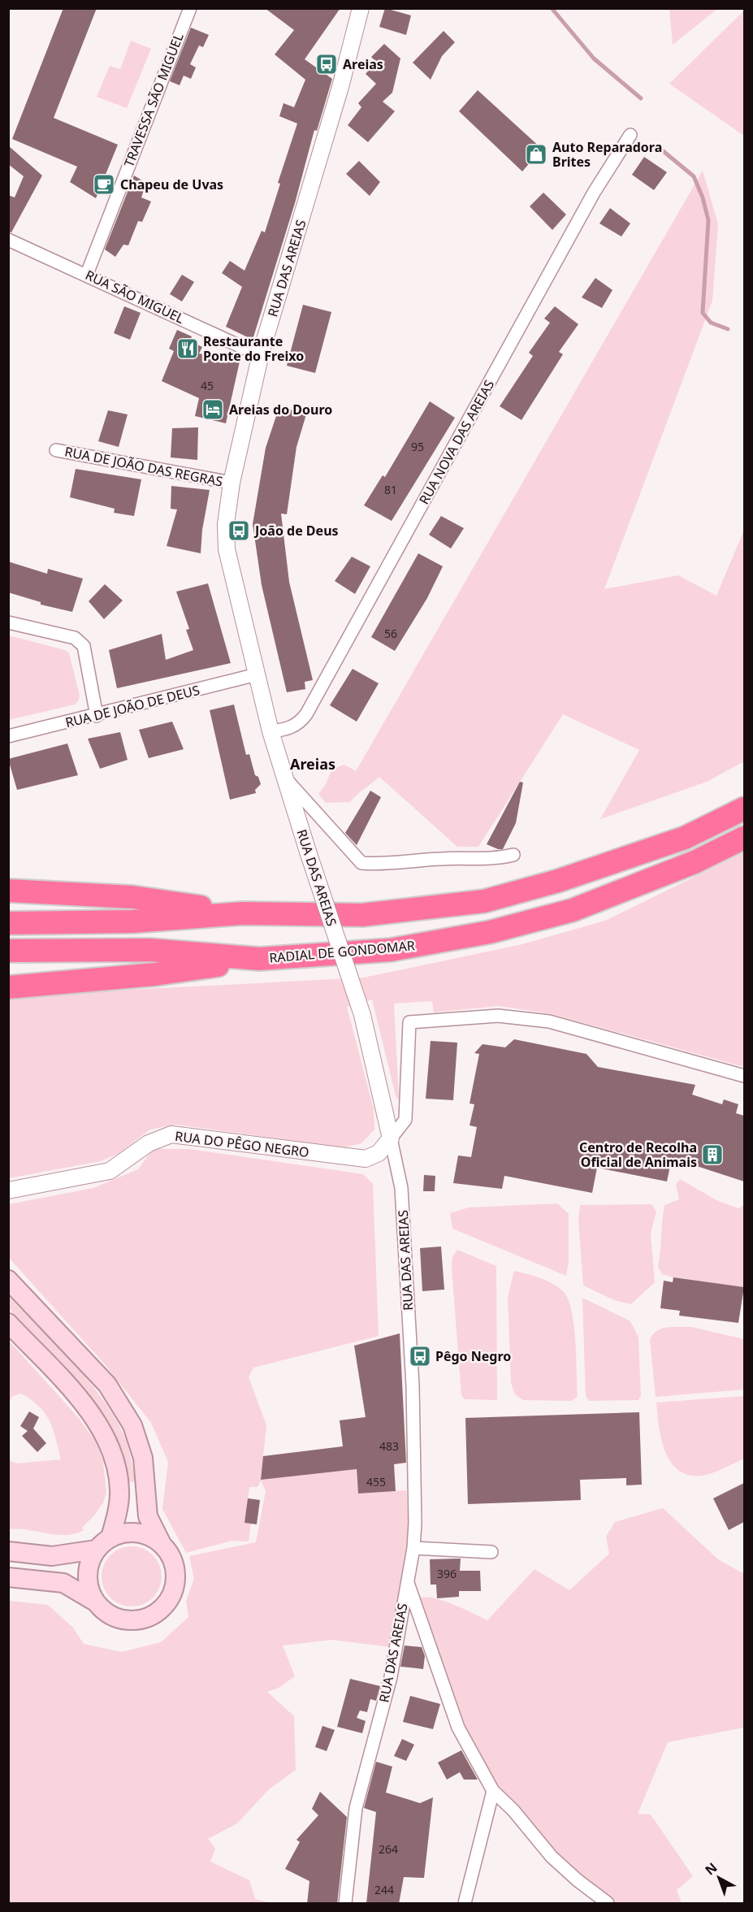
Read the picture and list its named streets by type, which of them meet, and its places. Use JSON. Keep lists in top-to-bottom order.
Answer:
{
  "streets": {
    "highway": ["RADIAL DE GONDOMAR"],
    "street": [
      "TRAVESSA SÃO MIGUEL",
      "RUA DAS AREIAS",
      "RUA SÃO MIGUEL",
      "RUA NOVA DAS AREIAS",
      "RUA DE JOÃO DAS REGRAS",
      "RUA DE JOÃO DE DEUS",
      "RUA DO PÊGO NEGRO"
    ]
  },
  "crossings": [
    ["TRAVESSA SÃO MIGUEL", "RUA SÃO MIGUEL"],
    ["RUA DAS AREIAS", "RUA SÃO MIGUEL"],
    ["RUA DAS AREIAS", "RUA NOVA DAS AREIAS"],
    ["RUA DAS AREIAS", "RUA DE JOÃO DAS REGRAS"],
    ["RUA DAS AREIAS", "RUA DE JOÃO DE DEUS"],
    ["RUA DAS AREIAS", "RUA DO PÊGO NEGRO"]
  ],
  "districts": ["Areias"],
  "places": {
    "bus stop": ["Areias", "João de Deus", "Pêgo Negro"],
    "shop": ["Auto Reparadora Brites"],
    "cafe": ["Chapeu de Uvas"],
    "restaurant": ["Restaurante Ponte do Freixo"],
    "hotel": ["Areias do Douro"],
    "building": ["Centro de Recolha Oficial de Animais"]
  },
  "house_numbers": [
    "45",
    "95",
    "81",
    "56",
    "483",
    "455",
    "396",
    "264",
    "244"
  ],
  "north": "top left"
}
